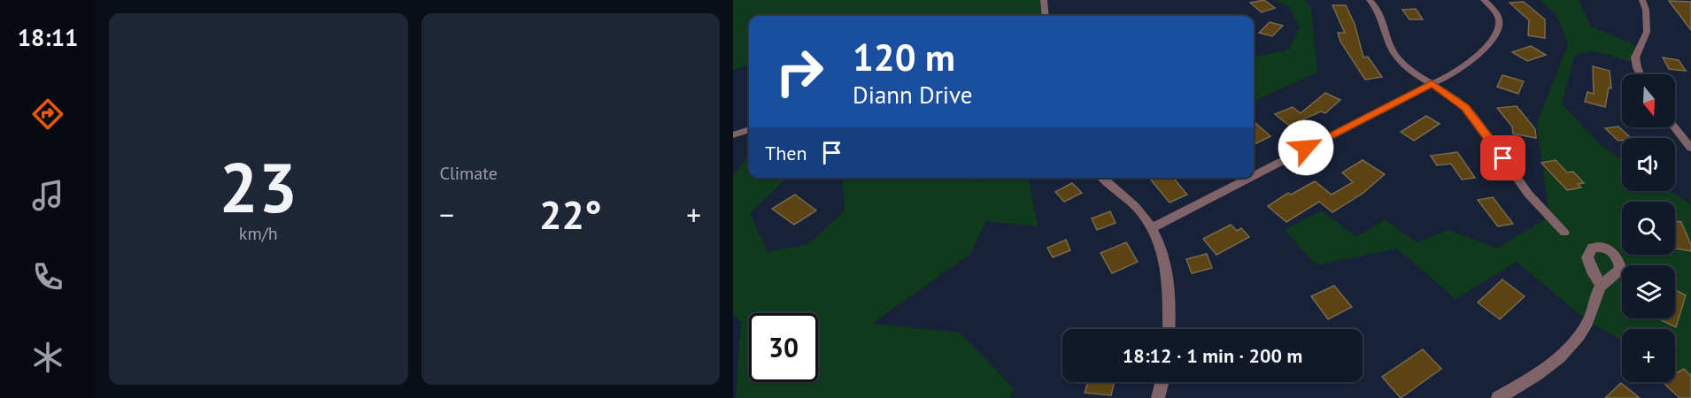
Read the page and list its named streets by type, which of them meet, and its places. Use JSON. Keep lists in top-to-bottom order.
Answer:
{
  "north": "bottom",
  "page": {
    "tabs": "18:11",
    "tile": [
      ["23", "km/h"],
      "Climate"
    ],
    "turn": ["120 m", "Diann Drive"],
    "map_buttons": "+",
    "then": "Then",
    "heat": ["−", "22°", "+"],
    "limit": "30",
    "trip": "18:12 · 1 min · 200 m"
  }
}
